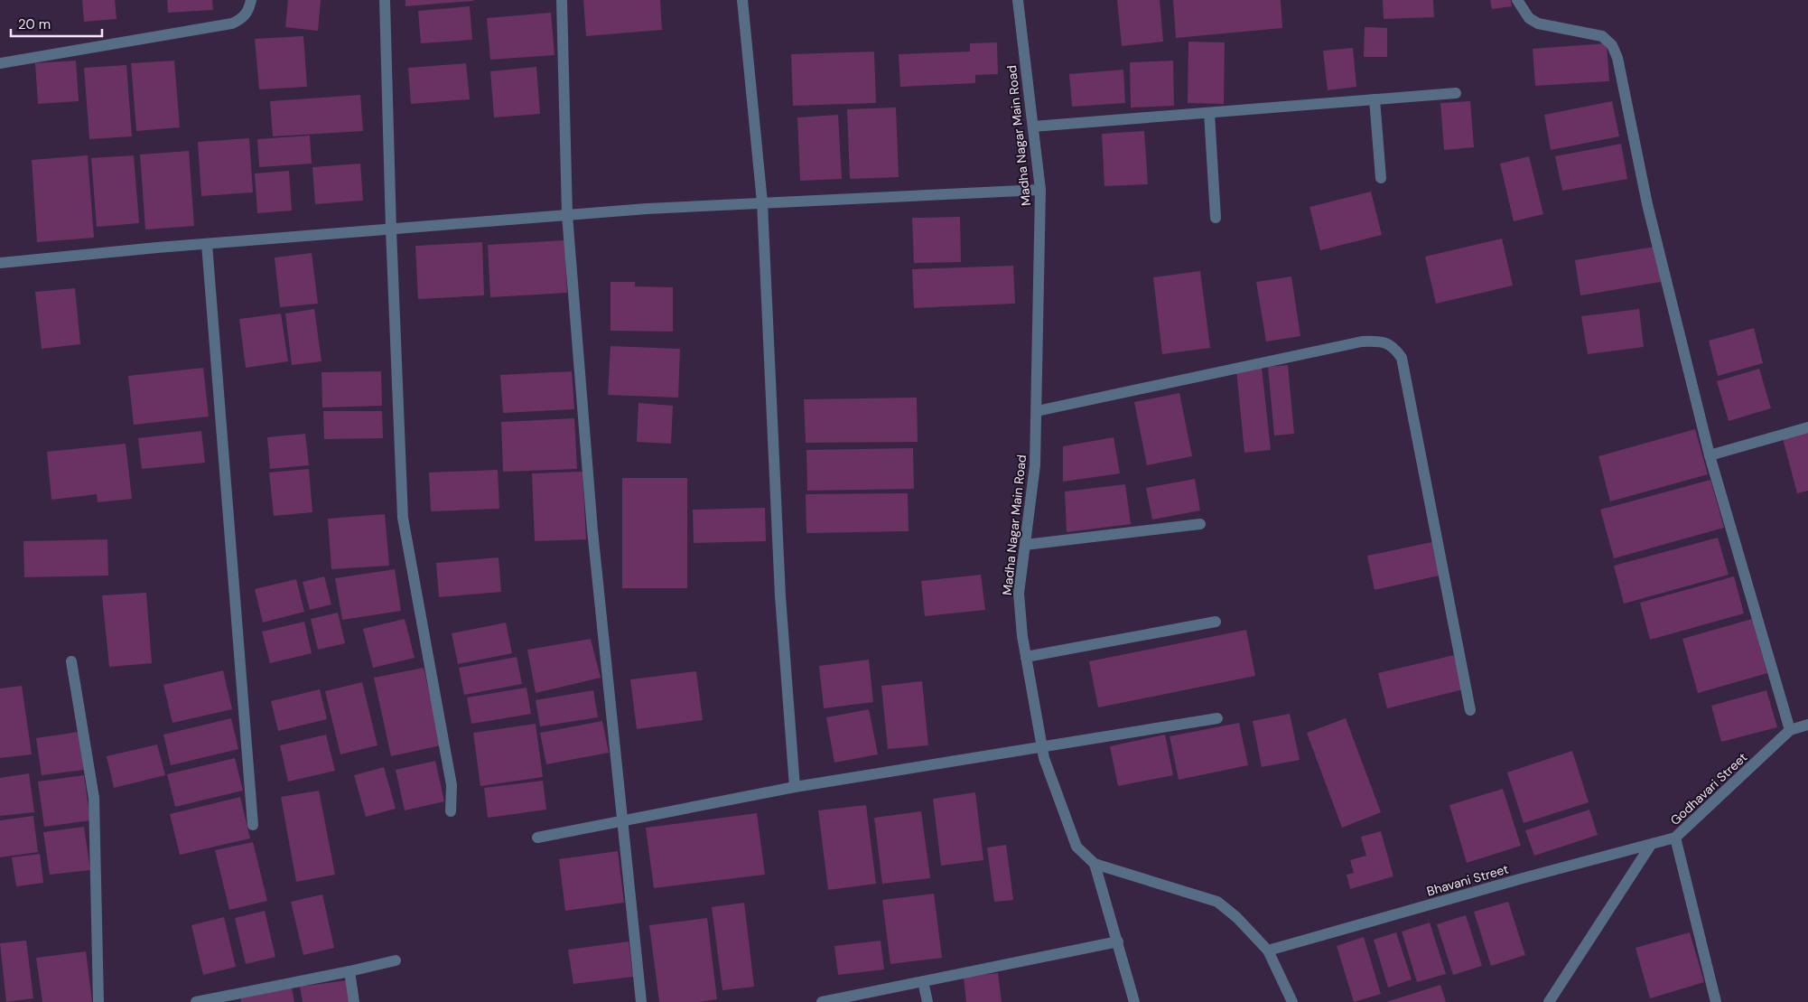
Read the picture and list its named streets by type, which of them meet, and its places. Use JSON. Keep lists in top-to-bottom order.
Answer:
{
  "streets": {
    "street": ["Madha Nagar Main Road", "Godhavari Street", "Bhavani Street"]
  },
  "crossings": [
    ["Madha Nagar Main Road", "Bhavani Street"],
    ["Godhavari Street", "Bhavani Street"]
  ],
  "scale_bar": "20 m"
}
